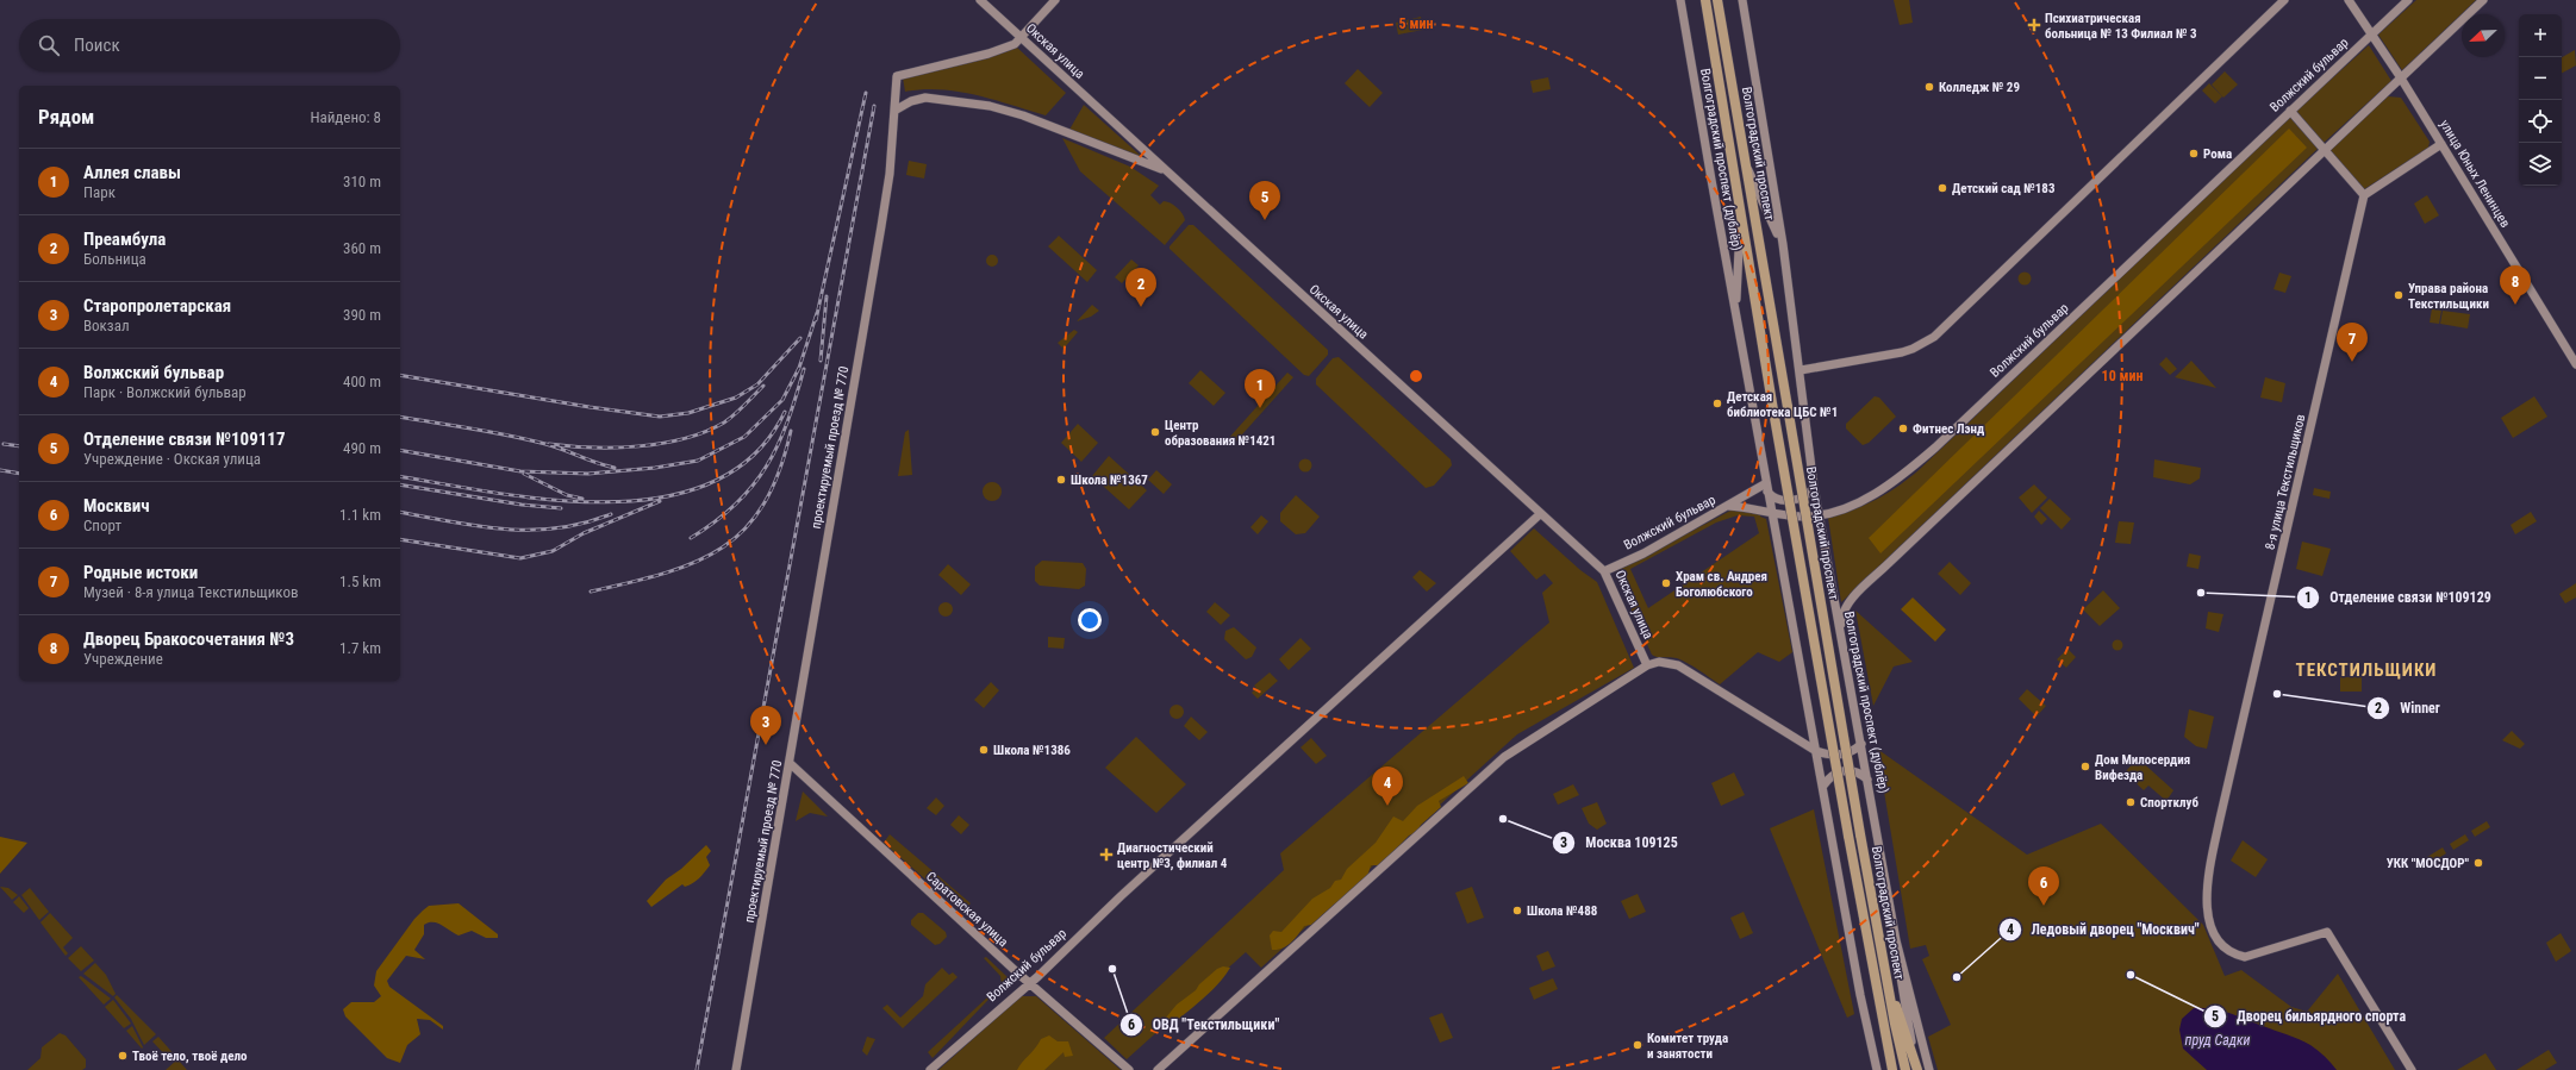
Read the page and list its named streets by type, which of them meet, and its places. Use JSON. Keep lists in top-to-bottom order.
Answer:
{
  "streets": {
    "main road": [
      "Окская улица",
      "Волжский бульвар",
      "Волгоградский проспект",
      "Волгоградский проспект (дублёр)",
      "улица Юных Ленинцев",
      "проектируемый проезд № 770",
      "8-я улица Текстильщиков",
      "Саратовская улица"
    ]
  },
  "crossings": [
    ["Окская улица", "Волжский бульвар"],
    ["Окская улица", "проектируемый проезд № 770"],
    ["Волжский бульвар", "Волгоградский проспект (дублёр)"],
    ["Волжский бульвар", "улица Юных Ленинцев"],
    ["Волжский бульвар", "Саратовская улица"],
    ["Волгоградский проспект", "Волгоградский проспект (дублёр)"],
    ["проектируемый проезд № 770", "Саратовская улица"]
  ],
  "districts": ["ТЕКСТИЛЬЩИКИ"],
  "water": ["пруд Садки"],
  "places": {
    "health": ["Психиатрическая больница № 13 Филиал № 3", "Диагностический центр №3, филиал 4"],
    "other": [
      "Колледж № 29",
      "Рома",
      "Детский сад №183",
      "Управа района Текстильщики",
      "Детская библиотека ЦБС №1",
      "Фитнес Лэнд",
      "Центр образования №1421",
      "Школа №1367",
      "Храм св. Андрея Боголюбского",
      "Отделение связи №109129",
      "Winner",
      "Школа №1386",
      "Дом Милосердия Вифезда",
      "Спортклуб",
      "Москва 109125",
      "УКК \"МОСДОР\"",
      "Школа №488",
      "ОВД \"Текстильщики\"",
      "Дворец бильярдного спорта",
      "Ледовый дворец \"Москвич\"",
      "Комитет труда и занятости",
      "Твоё тело, твоё дело"
    ]
  },
  "north": "bottom left",
  "page": {
    "map_buttons": ["+", "−"],
    "search": "Поиск",
    "heading": ["Рядом", "Найдено: 8"],
    "list": [
      {
        "mark": "1",
        "name": "Аллея славы",
        "note": "Парк",
        "value": "310 m"
      },
      {
        "mark": "2",
        "name": "Преамбула",
        "note": "Больница",
        "value": "360 m"
      },
      {
        "mark": "3",
        "name": "Старопролетарская",
        "note": "Вокзал",
        "value": "390 m"
      },
      {
        "mark": "4",
        "name": "Волжский бульвар",
        "note": "Парк · Волжский бульвар",
        "value": "400 m"
      },
      {
        "mark": "5",
        "name": "Отделение связи №109117",
        "note": "Учреждение · Окская улица",
        "value": "490 m"
      },
      {
        "mark": "6",
        "name": "Москвич",
        "note": "Спорт",
        "value": "1.1 km"
      },
      {
        "mark": "7",
        "name": "Родные истоки",
        "note": "Музей · 8-я улица Текстильщиков",
        "value": "1.5 km"
      },
      {
        "mark": "8",
        "name": "Дворец Бракосочетания №3",
        "note": "Учреждение",
        "value": "1.7 km"
      }
    ],
    "pins": [
      "5",
      "8",
      "2",
      "7",
      "1",
      "3",
      "4",
      "6"
    ]
  },
  "rings": ["5 мин", "10 мин"]
}
